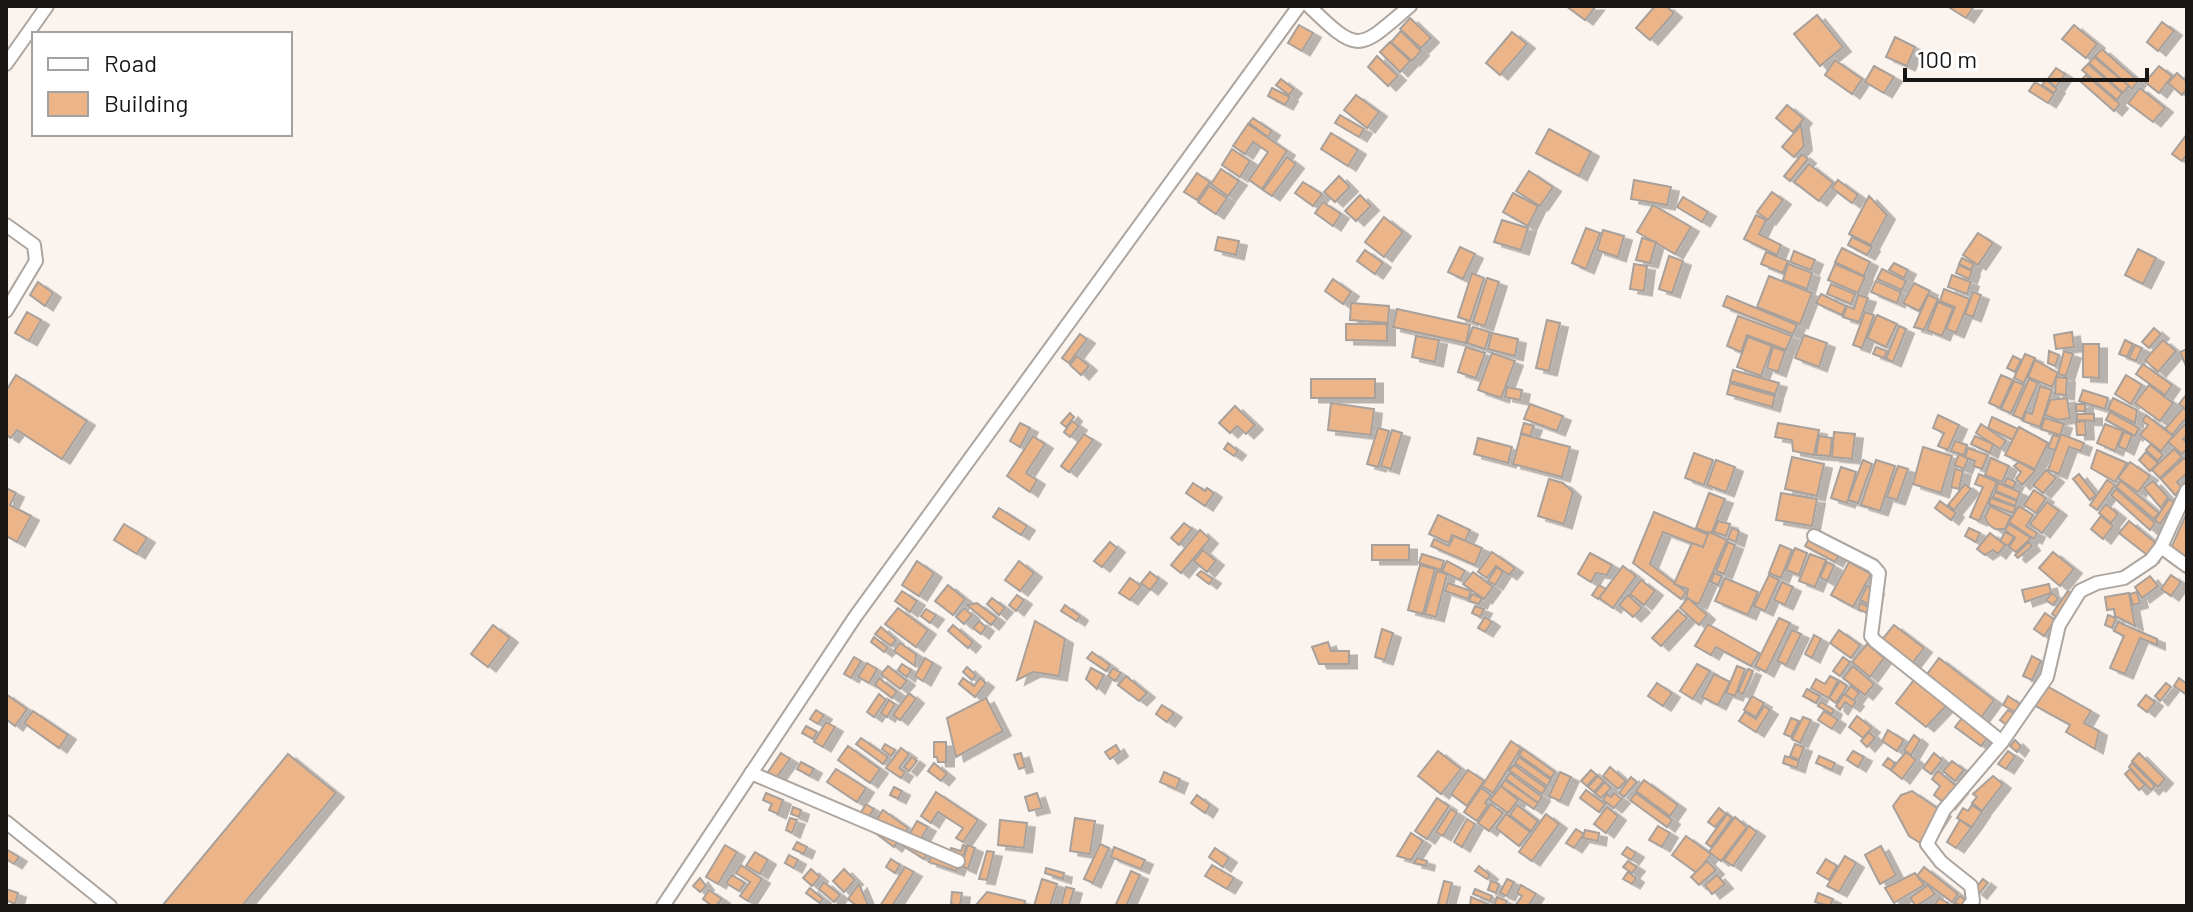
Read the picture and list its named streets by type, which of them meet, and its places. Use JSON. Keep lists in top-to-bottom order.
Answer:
{
  "legend": ["Road", "Building"],
  "scale_bar": "100 m"
}
